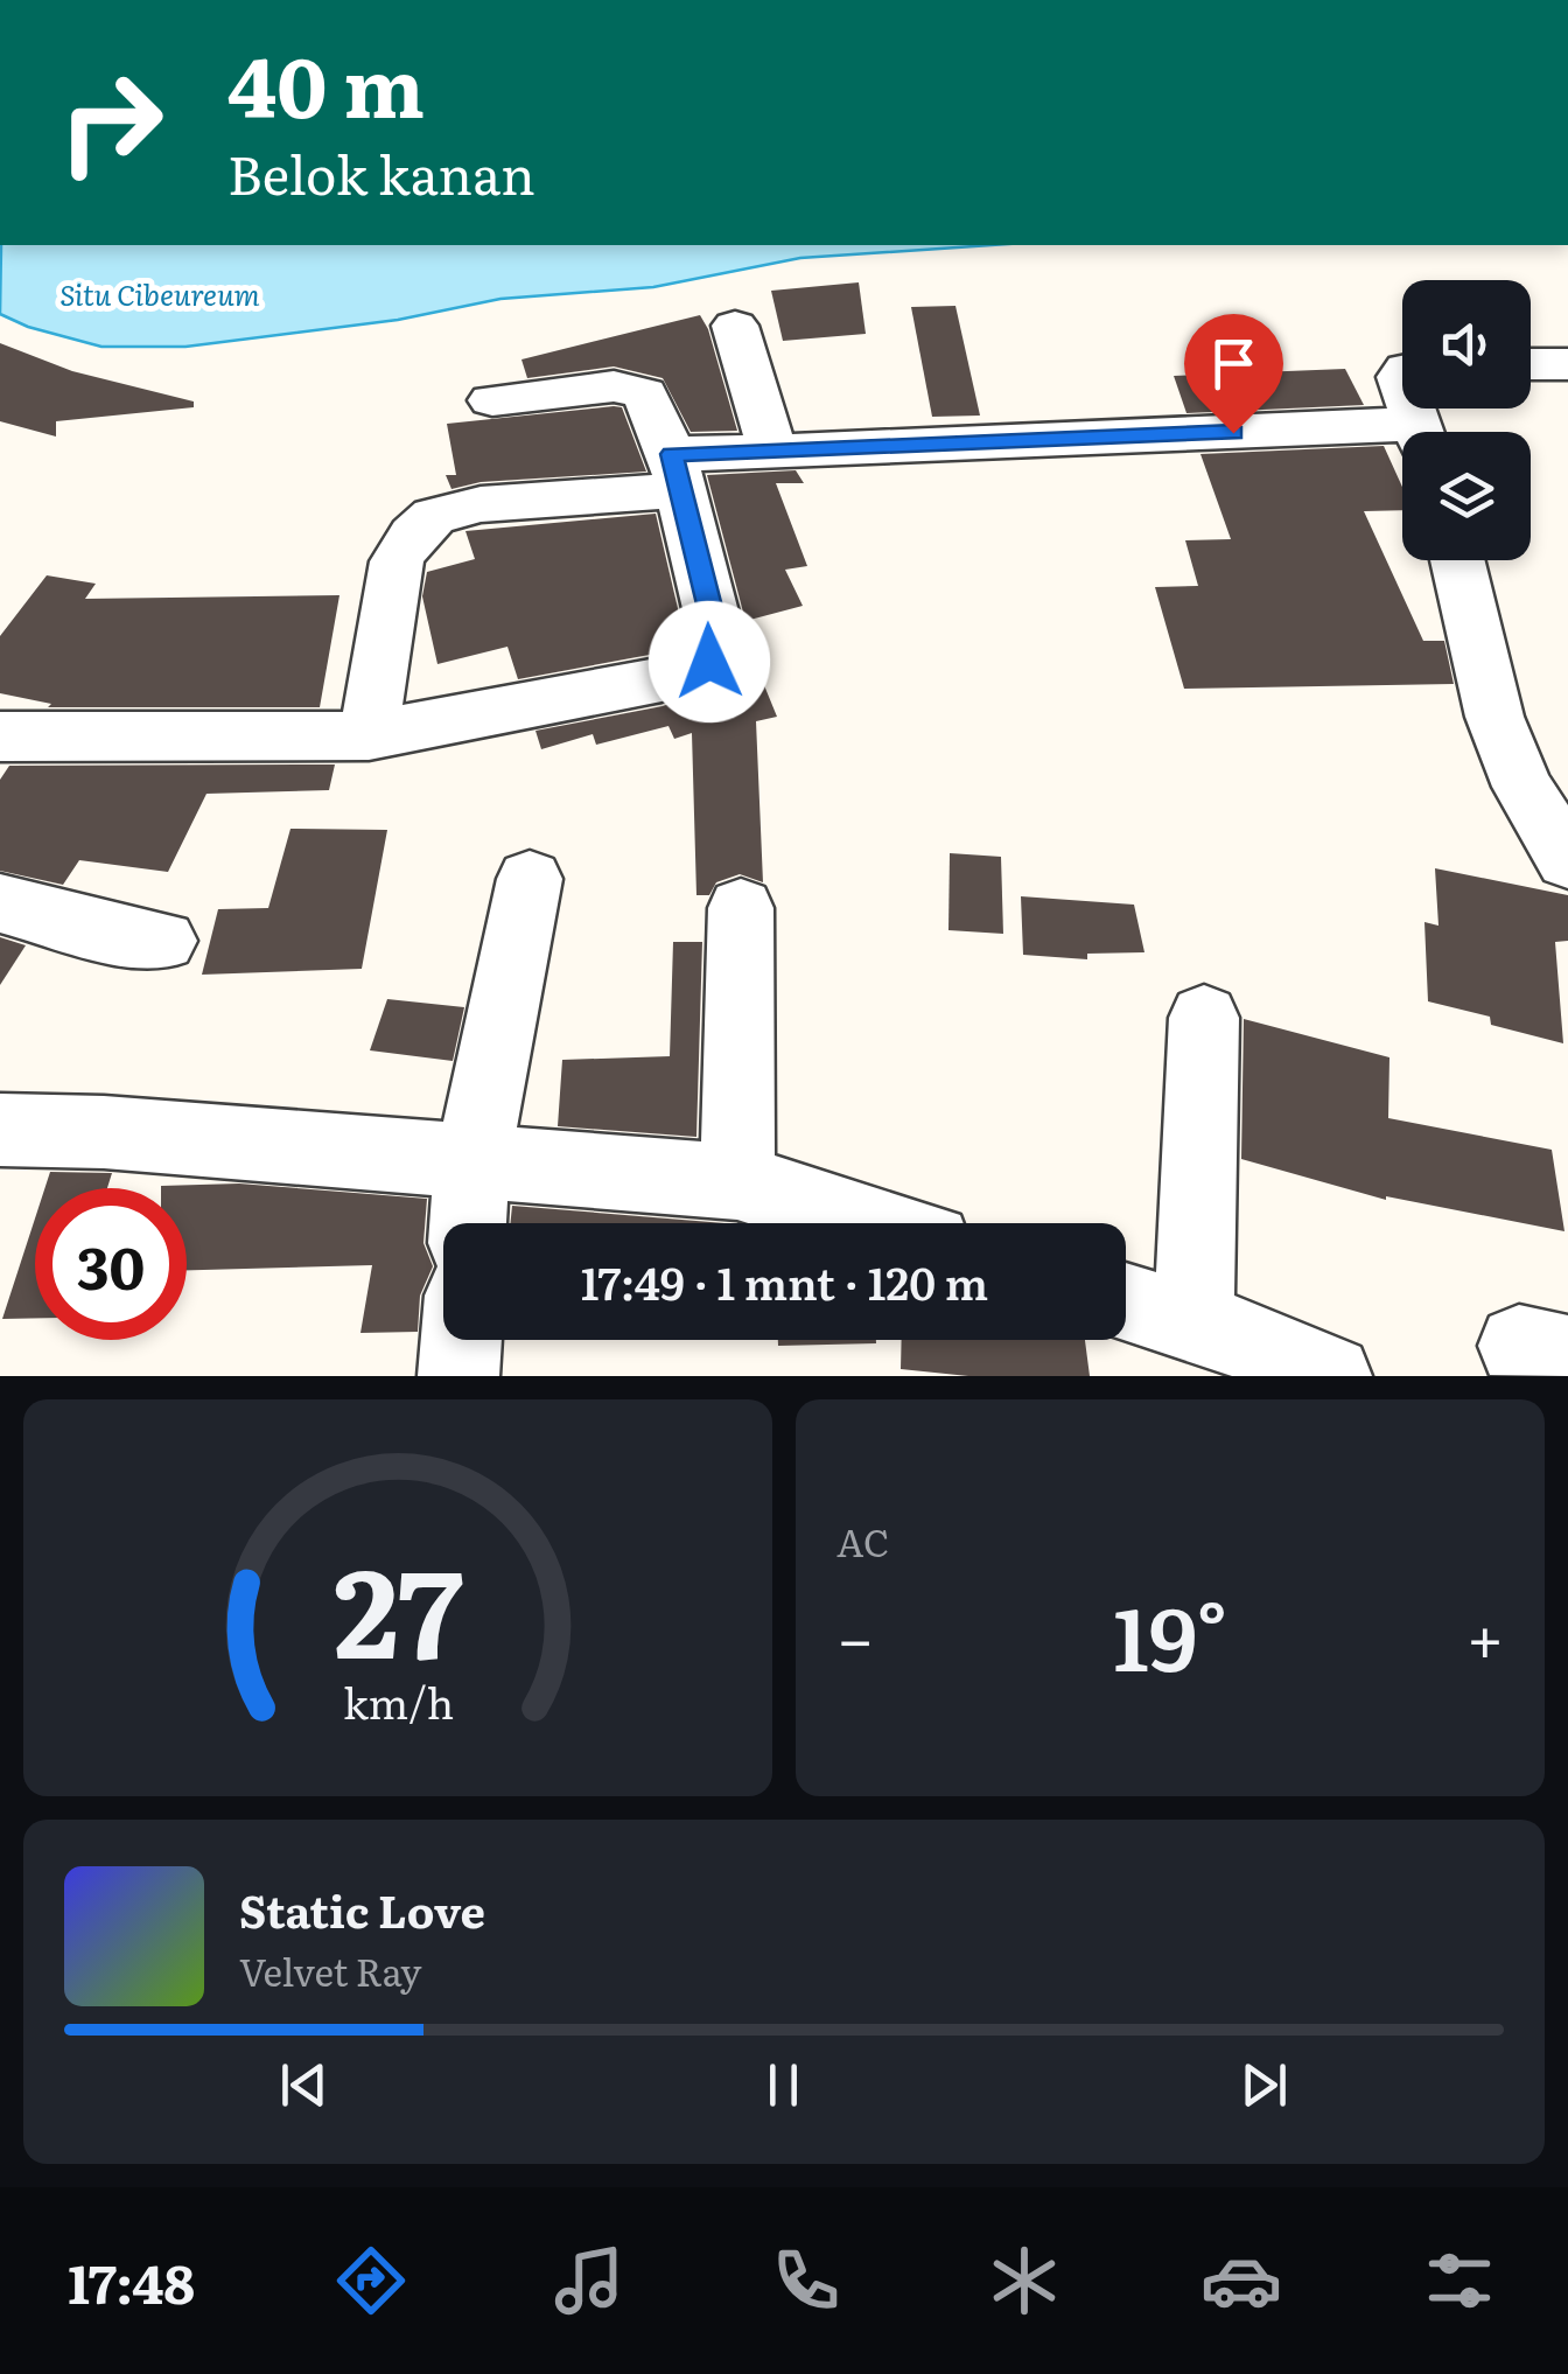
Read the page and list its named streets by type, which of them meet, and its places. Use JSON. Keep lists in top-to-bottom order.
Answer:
{
  "water": ["Situ Cibeureum"],
  "page": {
    "turn": ["40 m", "Belok kanan"],
    "limit": "30",
    "trip": "17:49 · 1 mnt · 120 m",
    "tile": "AC",
    "heat": ["−", "19°", "+"],
    "song": ["Static Love", "Velvet Ray"],
    "tabs": "17:48",
    "gauge": ["27", "km/h"]
  }
}
